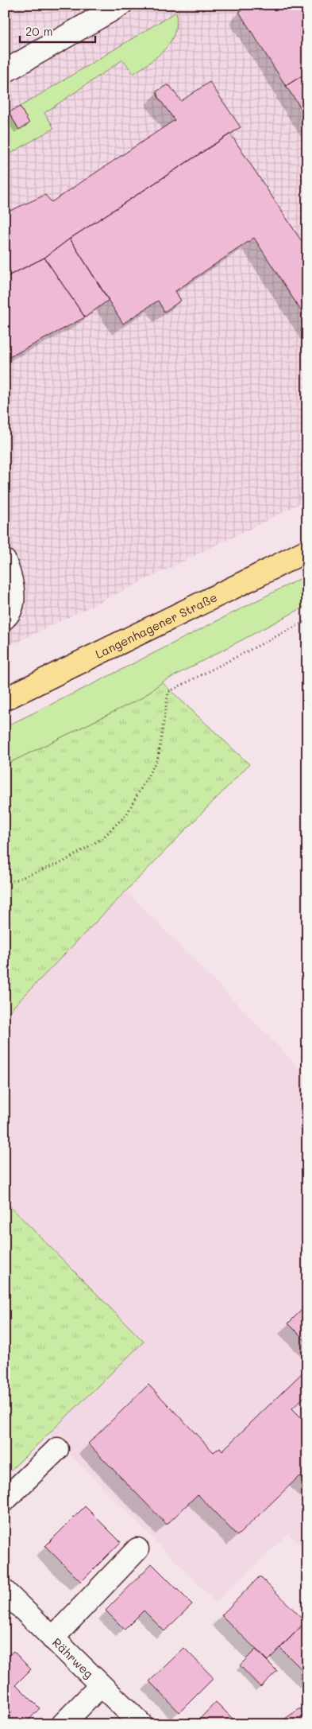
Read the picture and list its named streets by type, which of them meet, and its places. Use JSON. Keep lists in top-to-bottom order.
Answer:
{
  "streets": {
    "main road": ["Langenhagener Straße"],
    "street": ["Rährweg"]
  },
  "scale_bar": "20 m"
}
